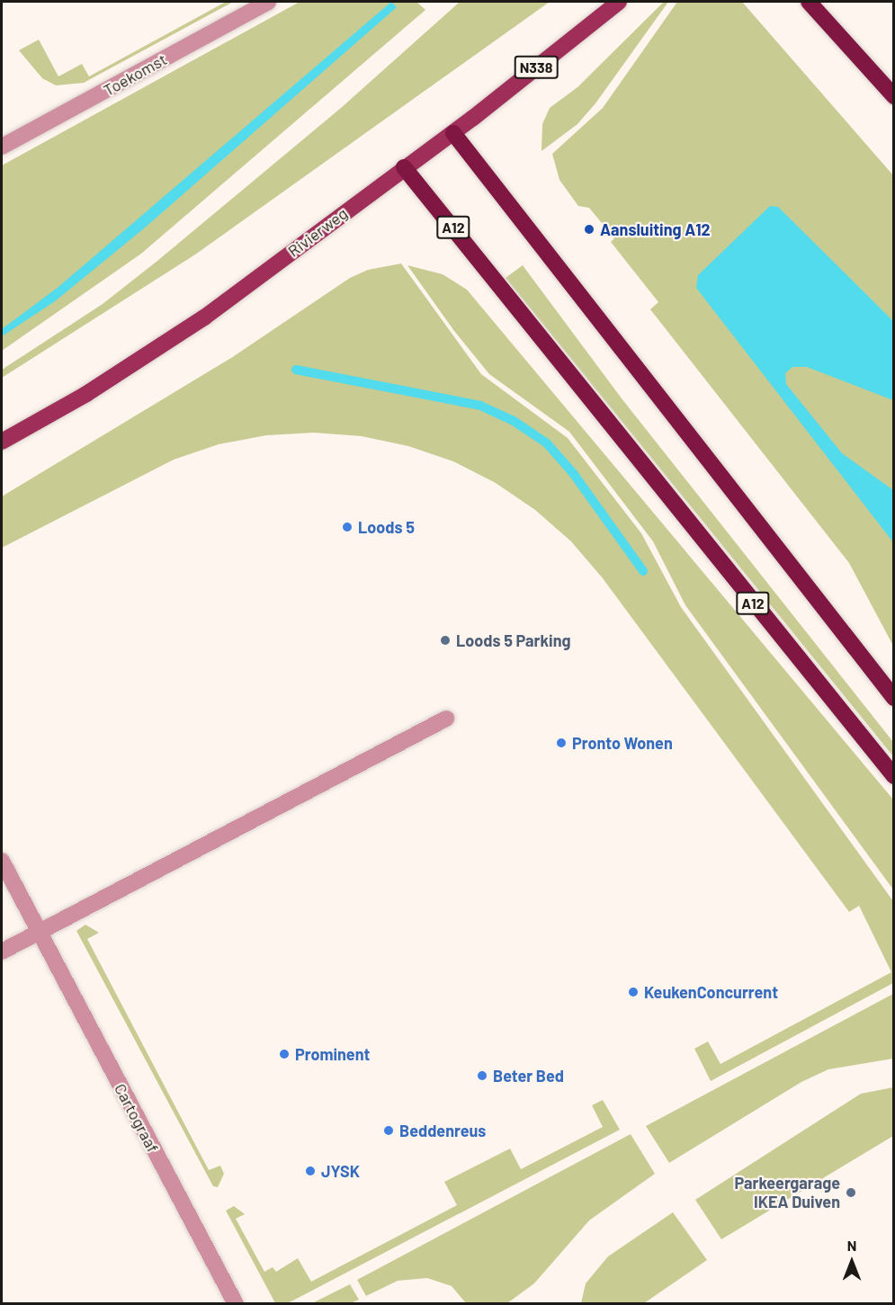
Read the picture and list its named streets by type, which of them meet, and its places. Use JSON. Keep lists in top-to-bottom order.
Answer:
{
  "streets": {
    "highway": ["A12"],
    "main road": ["N338", "Rivierweg"],
    "street": ["Toekomst", "Cartograaf"]
  },
  "crossings": [
    ["A12", "Rivierweg"]
  ],
  "places": [
    "Aansluiting A12",
    "Loods 5",
    "Loods 5 Parking",
    "Pronto Wonen",
    "KeukenConcurrent",
    "Prominent",
    "Beter Bed",
    "Beddenreus",
    "JYSK",
    "Parkeergarage IKEA Duiven"
  ],
  "north": "top"
}
